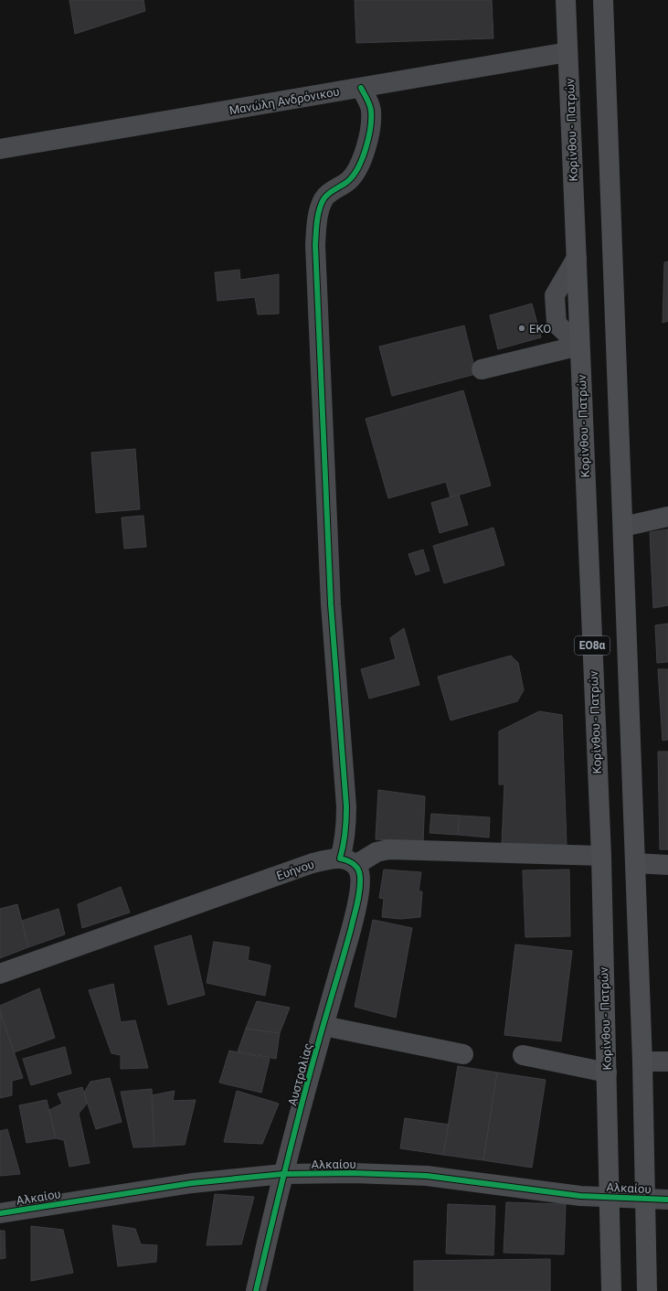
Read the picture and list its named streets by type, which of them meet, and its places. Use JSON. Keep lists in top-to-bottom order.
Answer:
{
  "streets": {
    "highway": ["Κορίνθου - Πατρών", "ΕΟ8α"],
    "street": [
      "Μανώλη Ανδρόνικου",
      "Ευήνου",
      "Αυστραλίας",
      "Αλκαίου"
    ]
  },
  "crossings": [
    ["Μανώλη Ανδρόνικου", "Κορίνθου - Πατρών"],
    ["Κορίνθου - Πατρών", "Ευήνου"],
    ["Κορίνθου - Πατρών", "Αλκαίου"],
    ["ΕΟ8α", "Αλκαίου"],
    ["Ευήνου", "Αυστραλίας"],
    ["Αυστραλίας", "Αλκαίου"]
  ],
  "places": ["EKO"]
}
